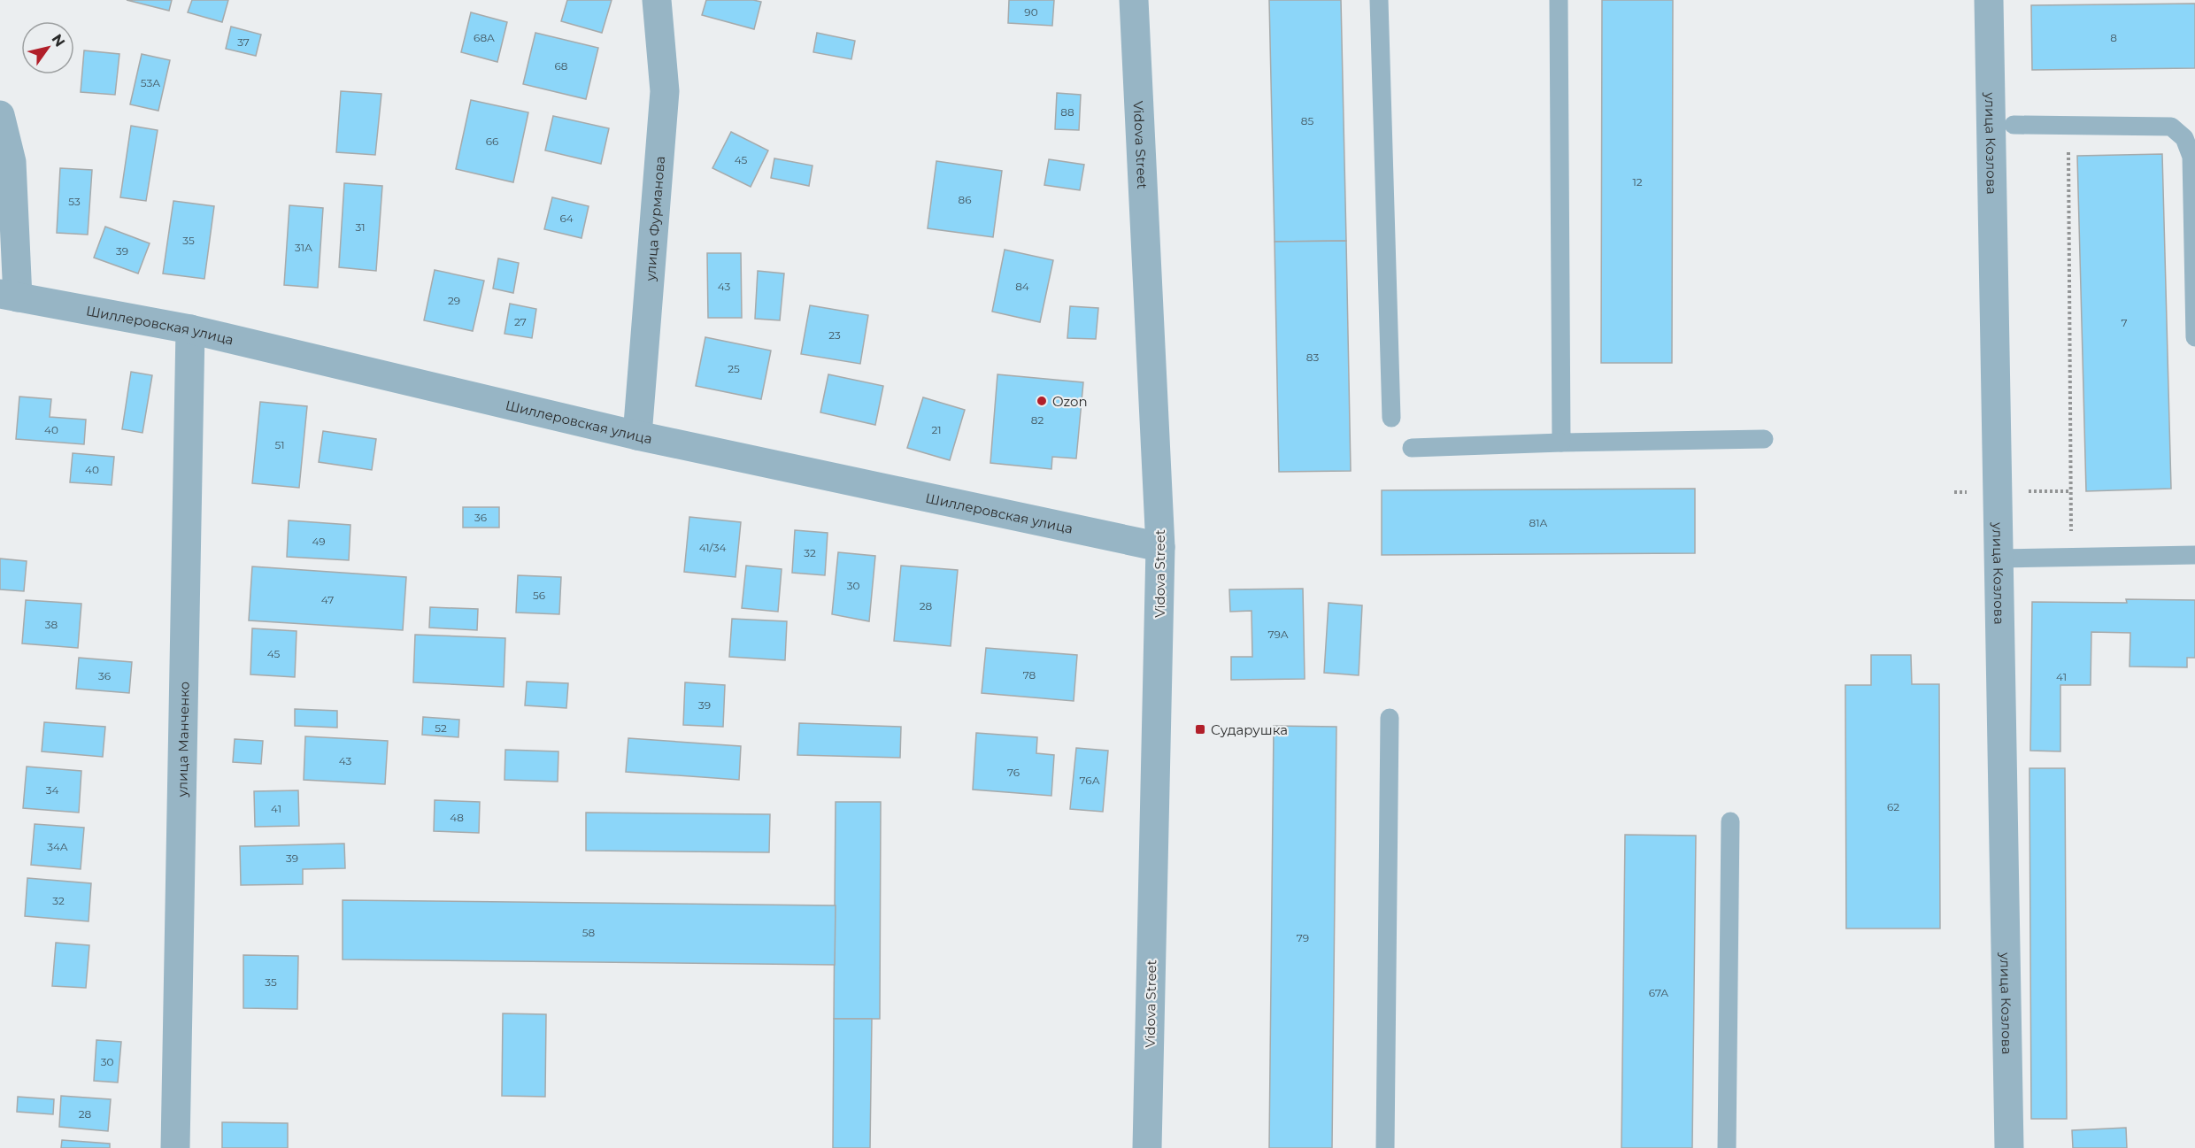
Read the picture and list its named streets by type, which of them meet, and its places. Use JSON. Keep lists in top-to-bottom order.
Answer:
{
  "streets": {
    "street": [
      "Vidova Street",
      "улица Козлова",
      "улица Фурманова",
      "Шиллеровская улица",
      "улица Манченко"
    ]
  },
  "crossings": [
    ["Vidova Street", "Шиллеровская улица"],
    ["улица Фурманова", "Шиллеровская улица"],
    ["Шиллеровская улица", "улица Манченко"]
  ],
  "places": {
    "other": ["Ozon"],
    "transit": ["Сударушка"]
  },
  "house_numbers": [
    "90",
    "68А",
    "8",
    "37",
    "68",
    "53А",
    "88",
    "85",
    "66",
    "45",
    "12",
    "86",
    "53",
    "64",
    "31",
    "35",
    "31А",
    "39",
    "43",
    "84",
    "29",
    "27",
    "7",
    "23",
    "83",
    "25",
    "82",
    "40",
    "21",
    "51",
    "40",
    "36",
    "81А",
    "49",
    "41/34",
    "32",
    "30",
    "56",
    "47",
    "28",
    "38",
    "79А",
    "45",
    "78",
    "36",
    "41",
    "39",
    "52",
    "43",
    "76",
    "76А",
    "34",
    "62",
    "41",
    "48",
    "34А",
    "39",
    "32",
    "58",
    "79",
    "35",
    "67А",
    "30",
    "28"
  ],
  "north": "top right"
}
